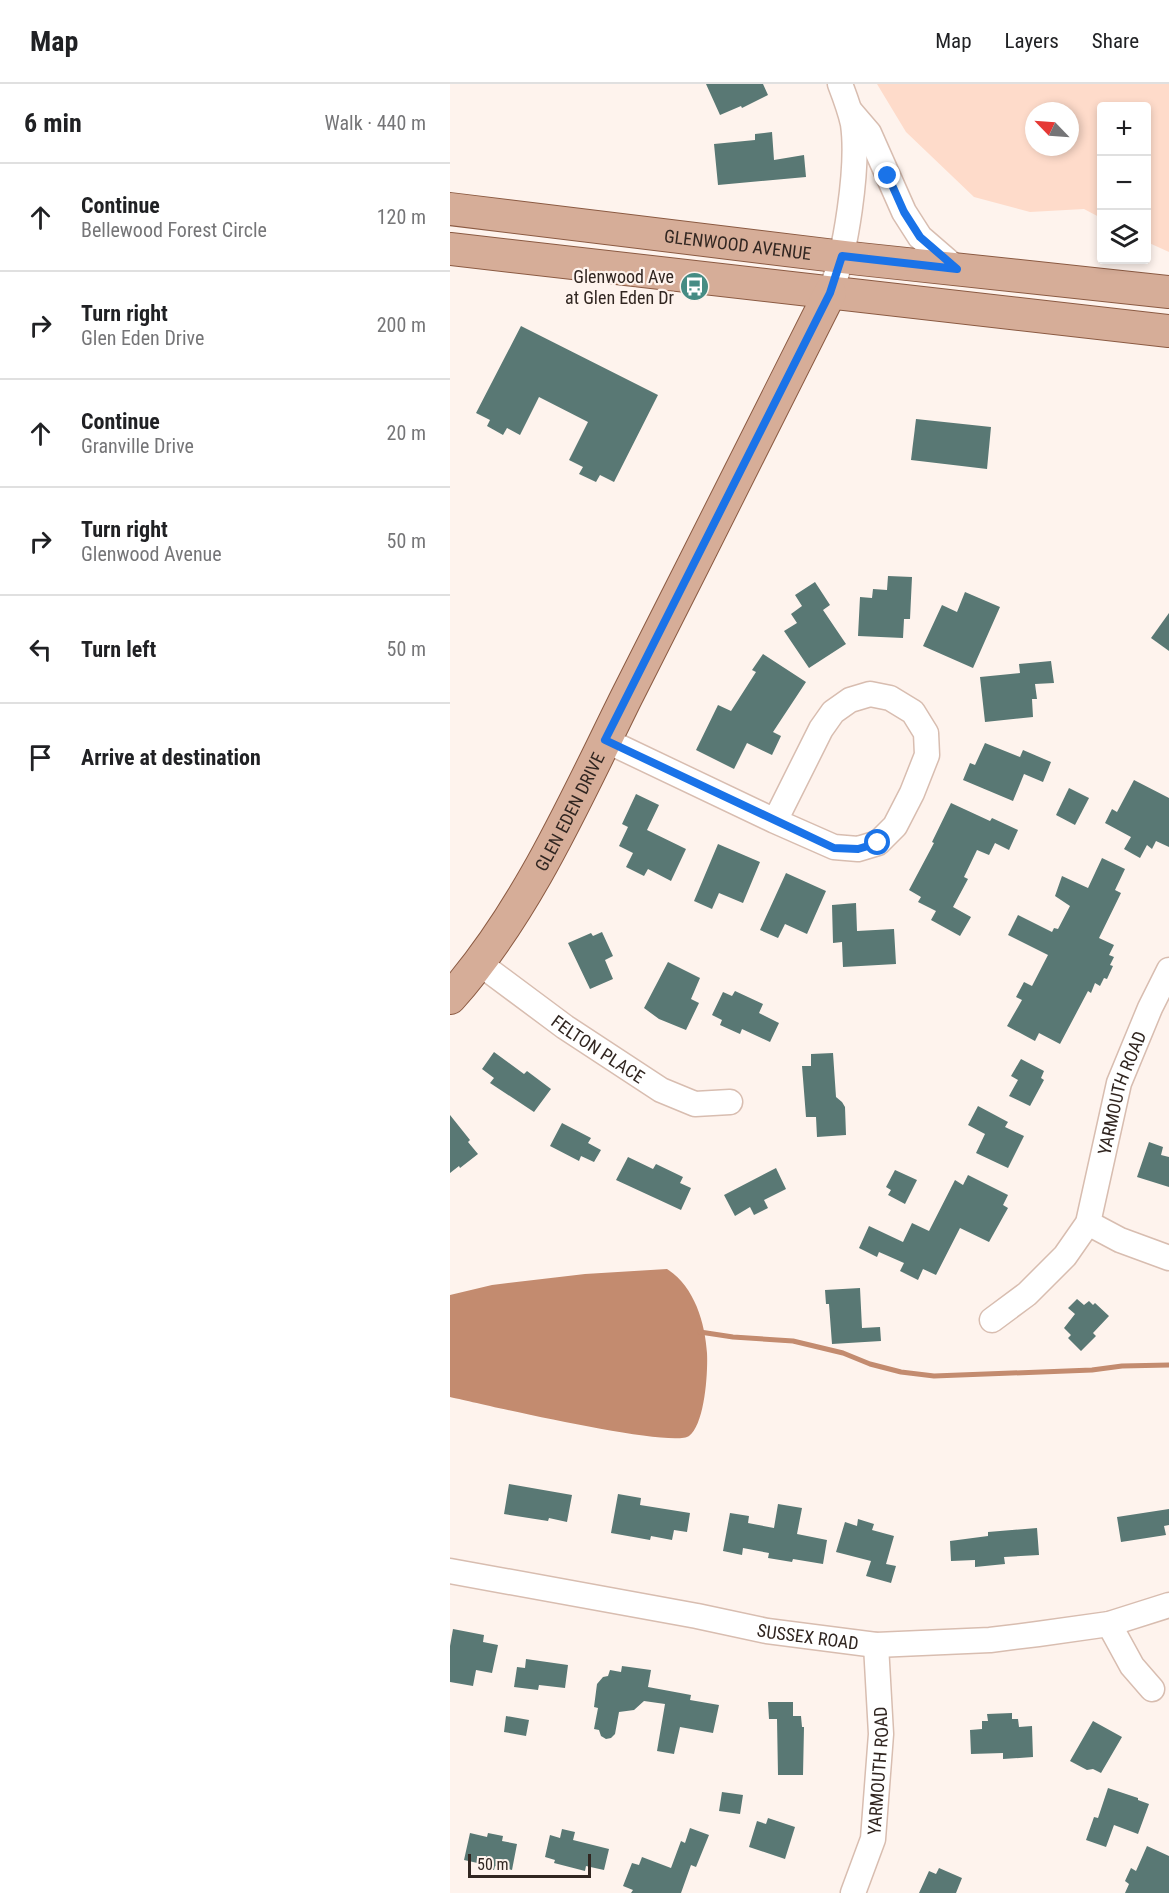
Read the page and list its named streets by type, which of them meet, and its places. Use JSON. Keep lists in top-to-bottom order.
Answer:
{
  "streets": {
    "main road": ["GLENWOOD AVENUE", "GLEN EDEN DRIVE"],
    "street": ["FELTON PLACE", "YARMOUTH ROAD", "SUSSEX ROAD"]
  },
  "crossings": [
    ["GLENWOOD AVENUE", "GLEN EDEN DRIVE"],
    ["GLEN EDEN DRIVE", "FELTON PLACE"],
    ["YARMOUTH ROAD", "SUSSEX ROAD"]
  ],
  "places": {
    "bus stop": ["Glenwood Ave at Glen Eden Dr"]
  },
  "scale_bar": "50 m",
  "north": "top left",
  "page": {
    "header": "Map",
    "nav": ["Map", "Layers", "Share"],
    "heading": ["6 min", "Walk · 440 m"],
    "map_buttons": ["+", "−"],
    "list": [
      ["Continue", "Bellewood Forest Circle", "120 m"],
      ["Turn right", "Glen Eden Drive", "200 m"],
      ["Continue", "Granville Drive", "20 m"],
      ["Turn right", "Glenwood Avenue", "50 m"],
      ["Turn left", "50 m"],
      "Arrive at destination"
    ],
    "scale": "50 m"
  }
}
